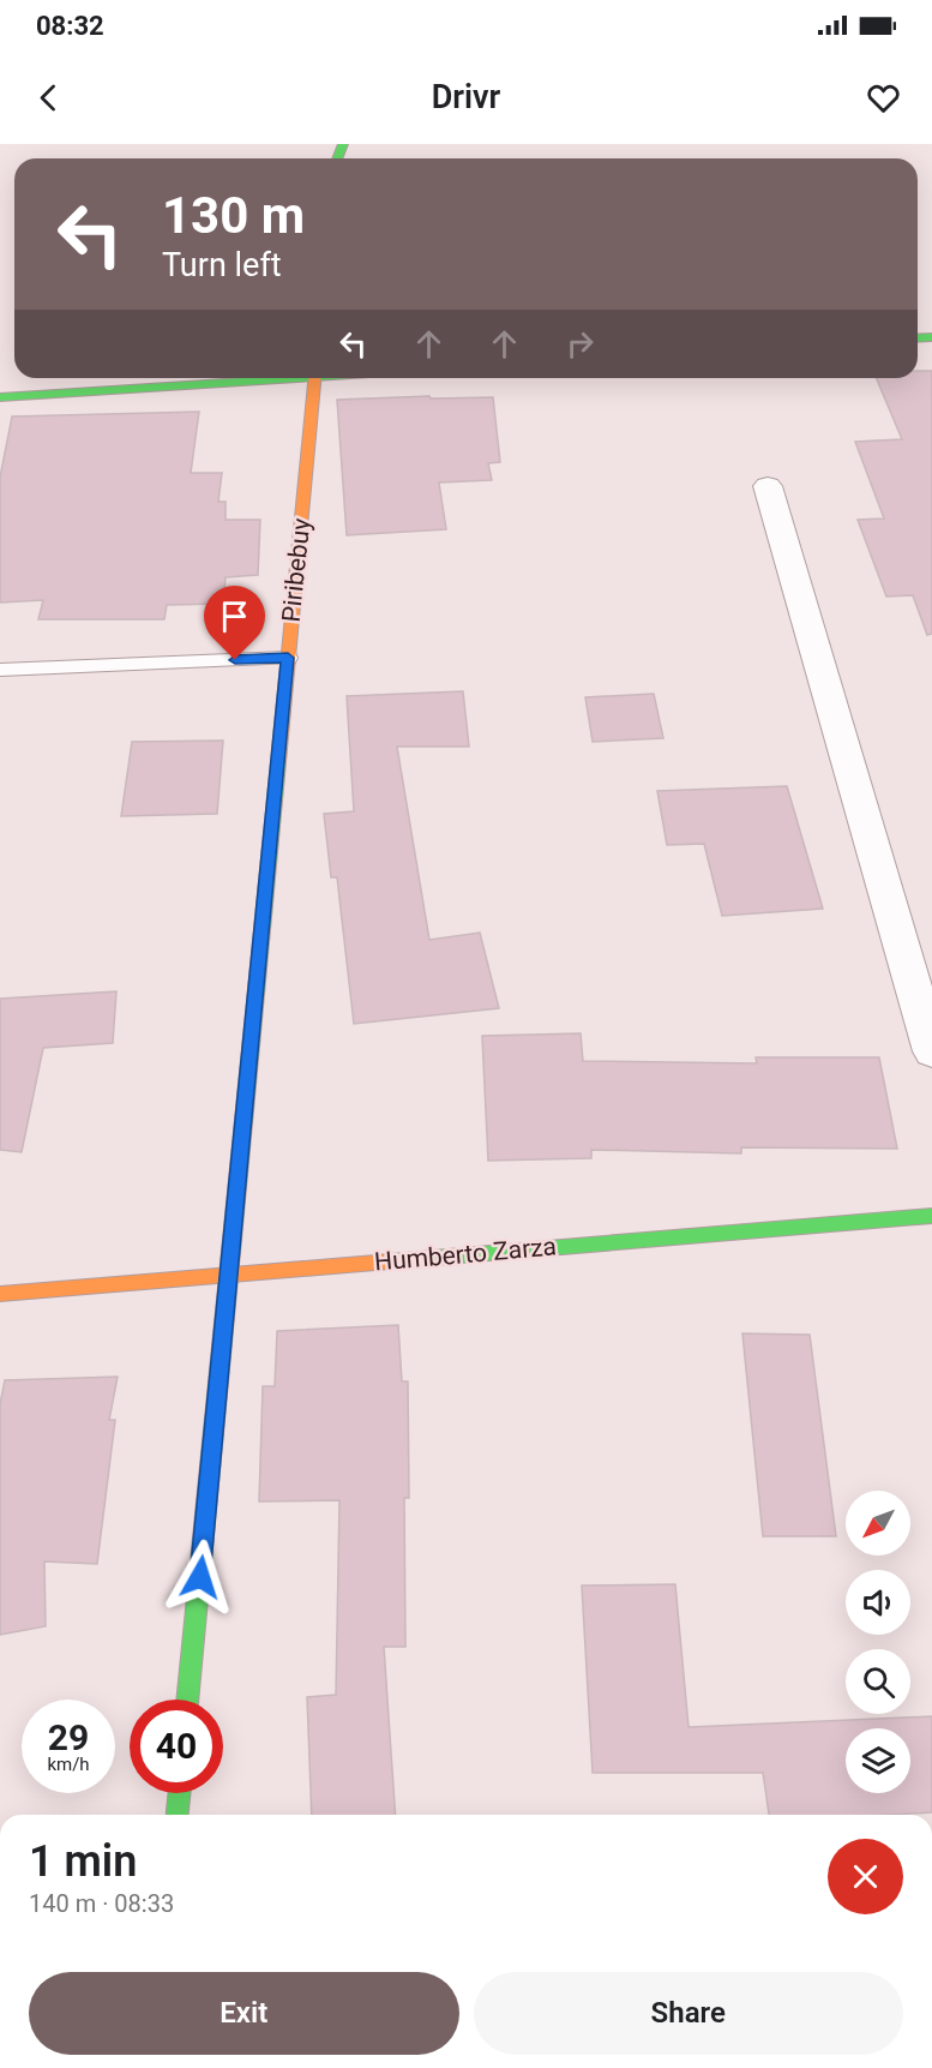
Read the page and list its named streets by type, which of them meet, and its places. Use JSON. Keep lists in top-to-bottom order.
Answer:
{
  "streets": {
    "street": ["Piribebuy", "Humberto Zarza"]
  },
  "crossings": [
    ["Piribebuy", "Humberto Zarza"]
  ],
  "north": "bottom left",
  "page": {
    "status": "08:32",
    "header": "Drivr",
    "turn": ["130 m", "Turn left"],
    "speed": "29 km/h",
    "limit": "40",
    "heading": ["1 min", "140 m · 08:33"],
    "buttons": ["Exit", "Share"]
  }
}
